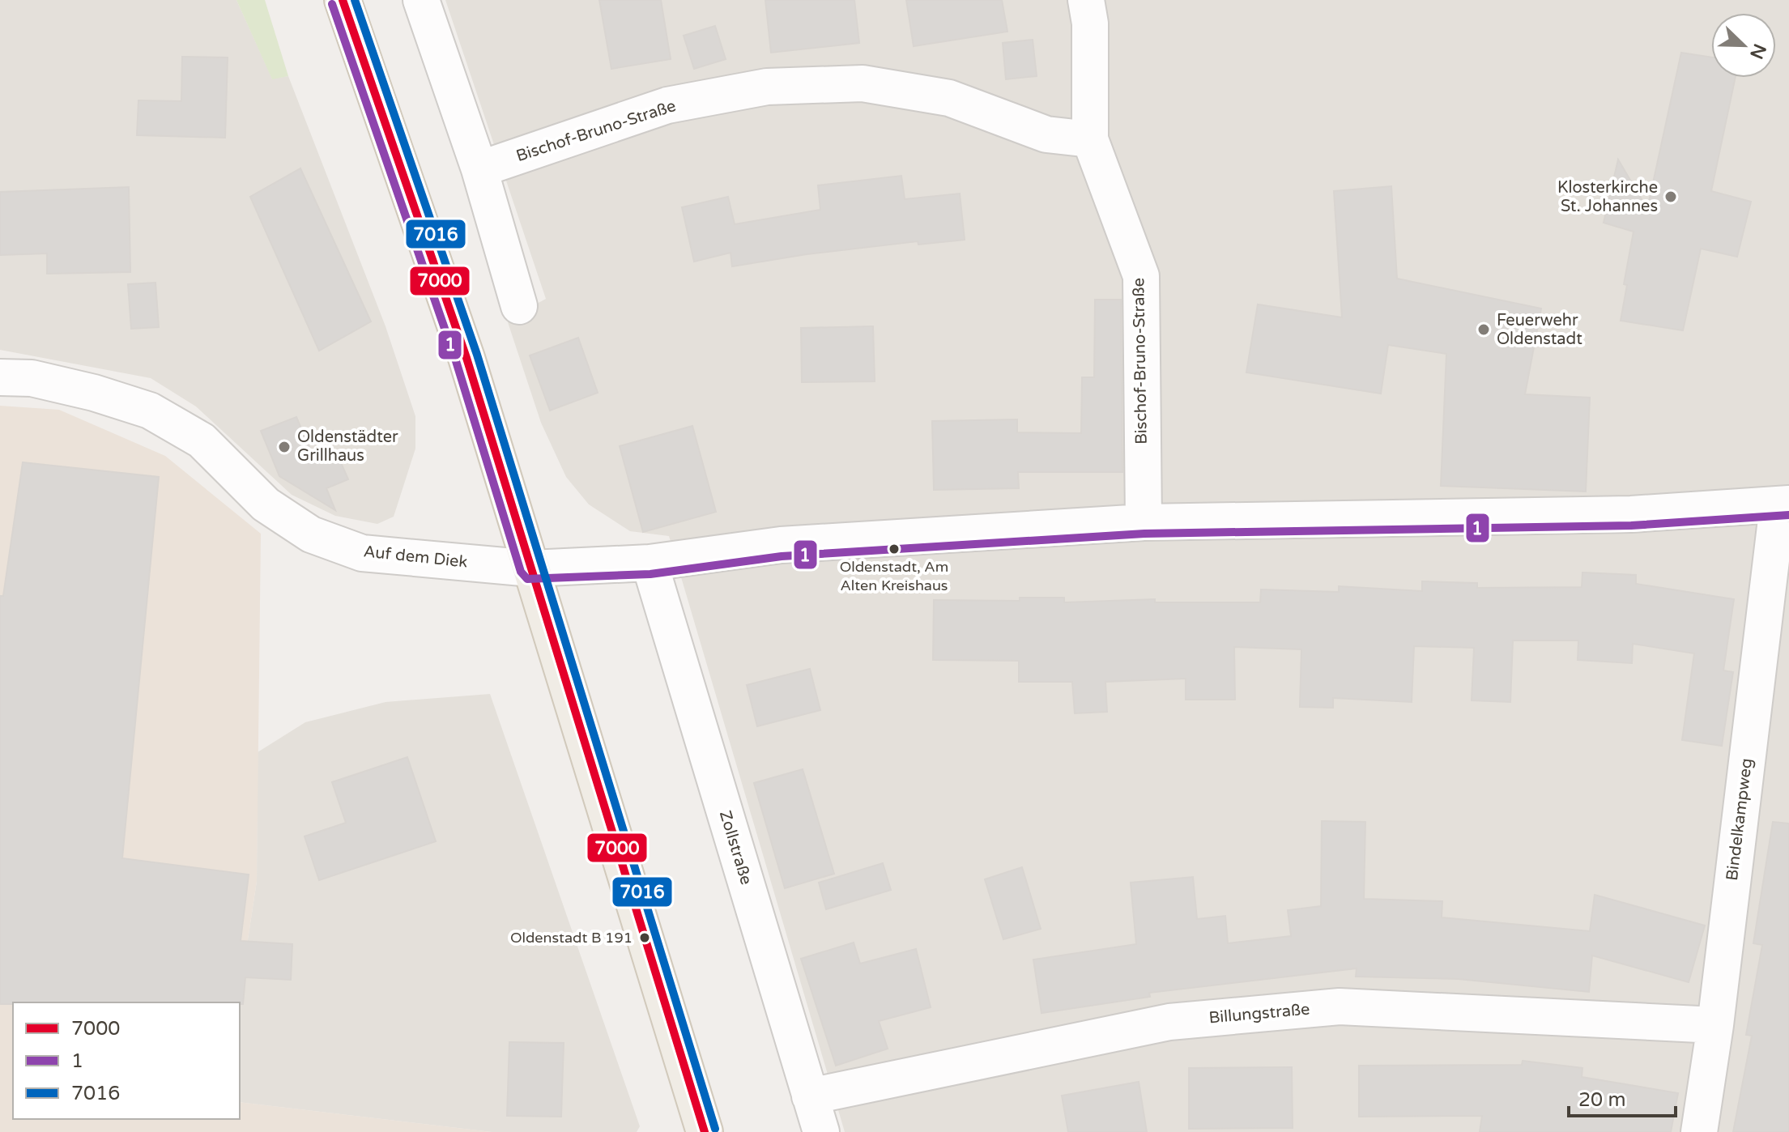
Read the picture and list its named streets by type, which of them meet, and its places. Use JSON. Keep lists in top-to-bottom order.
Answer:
{
  "streets": {
    "street": [
      "Bischof-Bruno-Straße",
      "Auf dem Diek",
      "Bindelkampweg",
      "Zollstraße",
      "Billungstraße"
    ]
  },
  "crossings": [
    ["Bischof-Bruno-Straße", "Auf dem Diek"],
    ["Auf dem Diek", "Bindelkampweg"],
    ["Auf dem Diek", "Zollstraße"],
    ["Bindelkampweg", "Billungstraße"],
    ["Zollstraße", "Billungstraße"]
  ],
  "places": [
    "Klosterkirche St. Johannes",
    "Feuerwehr Oldenstadt",
    "Oldenstädter Grillhaus",
    "Oldenstadt, Am Alten Kreishaus",
    "Oldenstadt B 191"
  ],
  "lines": ["transit line 7000", "transit line 7016", "transit line 1"],
  "legend": ["7000", "1", "7016"],
  "scale_bar": "20 m",
  "north": "bottom right"
}
